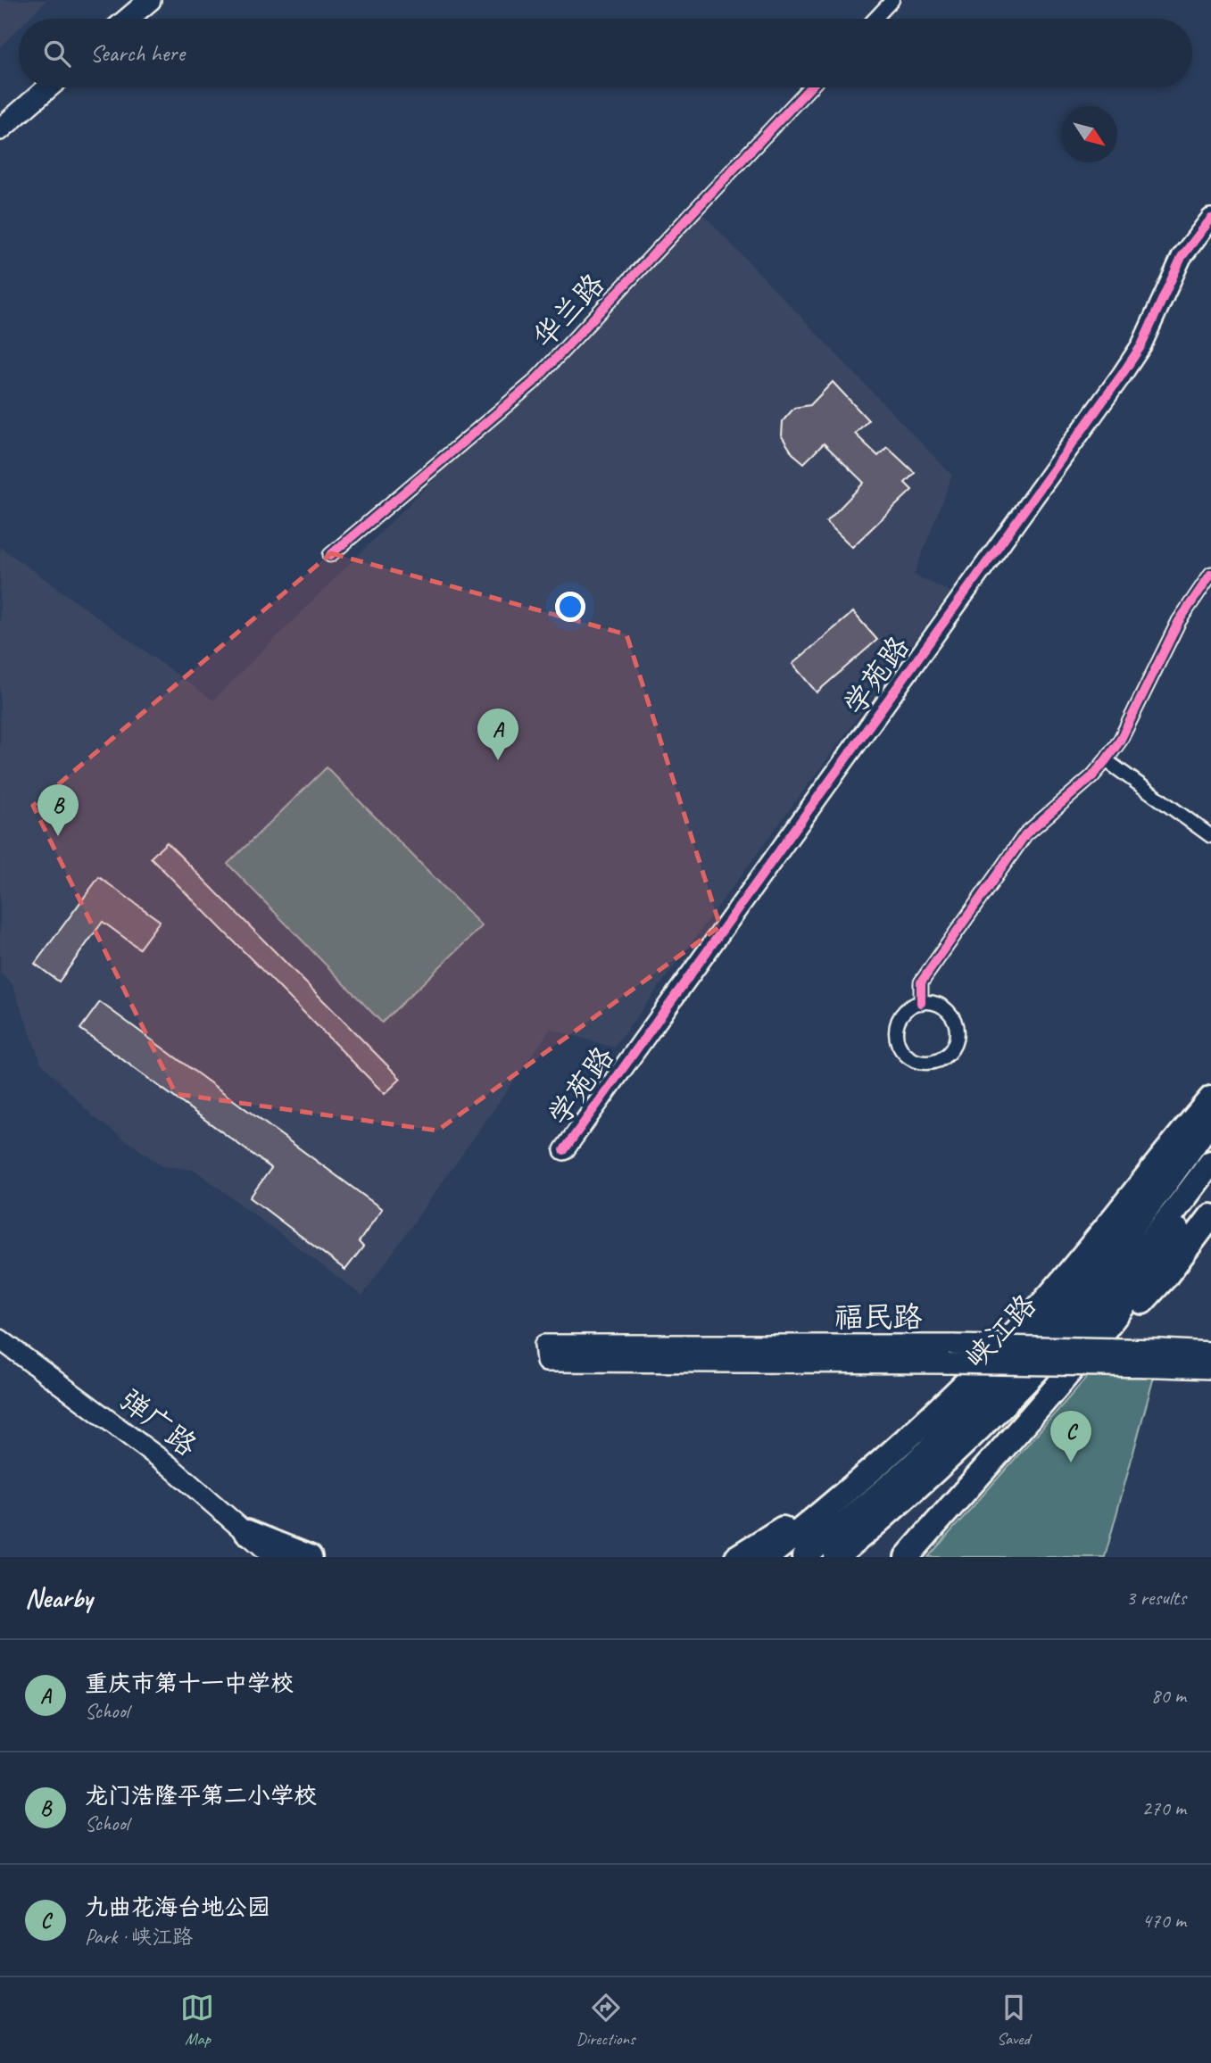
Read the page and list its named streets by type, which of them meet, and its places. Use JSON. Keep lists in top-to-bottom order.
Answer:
{
  "streets": {
    "highway": ["峡江路"],
    "street": [
      "华兰路",
      "学苑路",
      "福民路",
      "弹广路"
    ]
  },
  "north": "bottom right",
  "page": {
    "search": "Search here",
    "pins": ["A", "B", "C"],
    "heading": ["Nearby", "3 results"],
    "list": [
      {
        "mark": "A",
        "name": "重庆市第十一中学校",
        "note": "School",
        "value": "80 m"
      },
      {
        "mark": "B",
        "name": "龙门浩隆平第二小学校",
        "note": "School",
        "value": "270 m"
      },
      {
        "mark": "C",
        "name": "九曲花海台地公园",
        "note": "Park · 峡江路",
        "value": "470 m"
      }
    ],
    "nav": ["Map", "Directions", "Saved"]
  }
}
